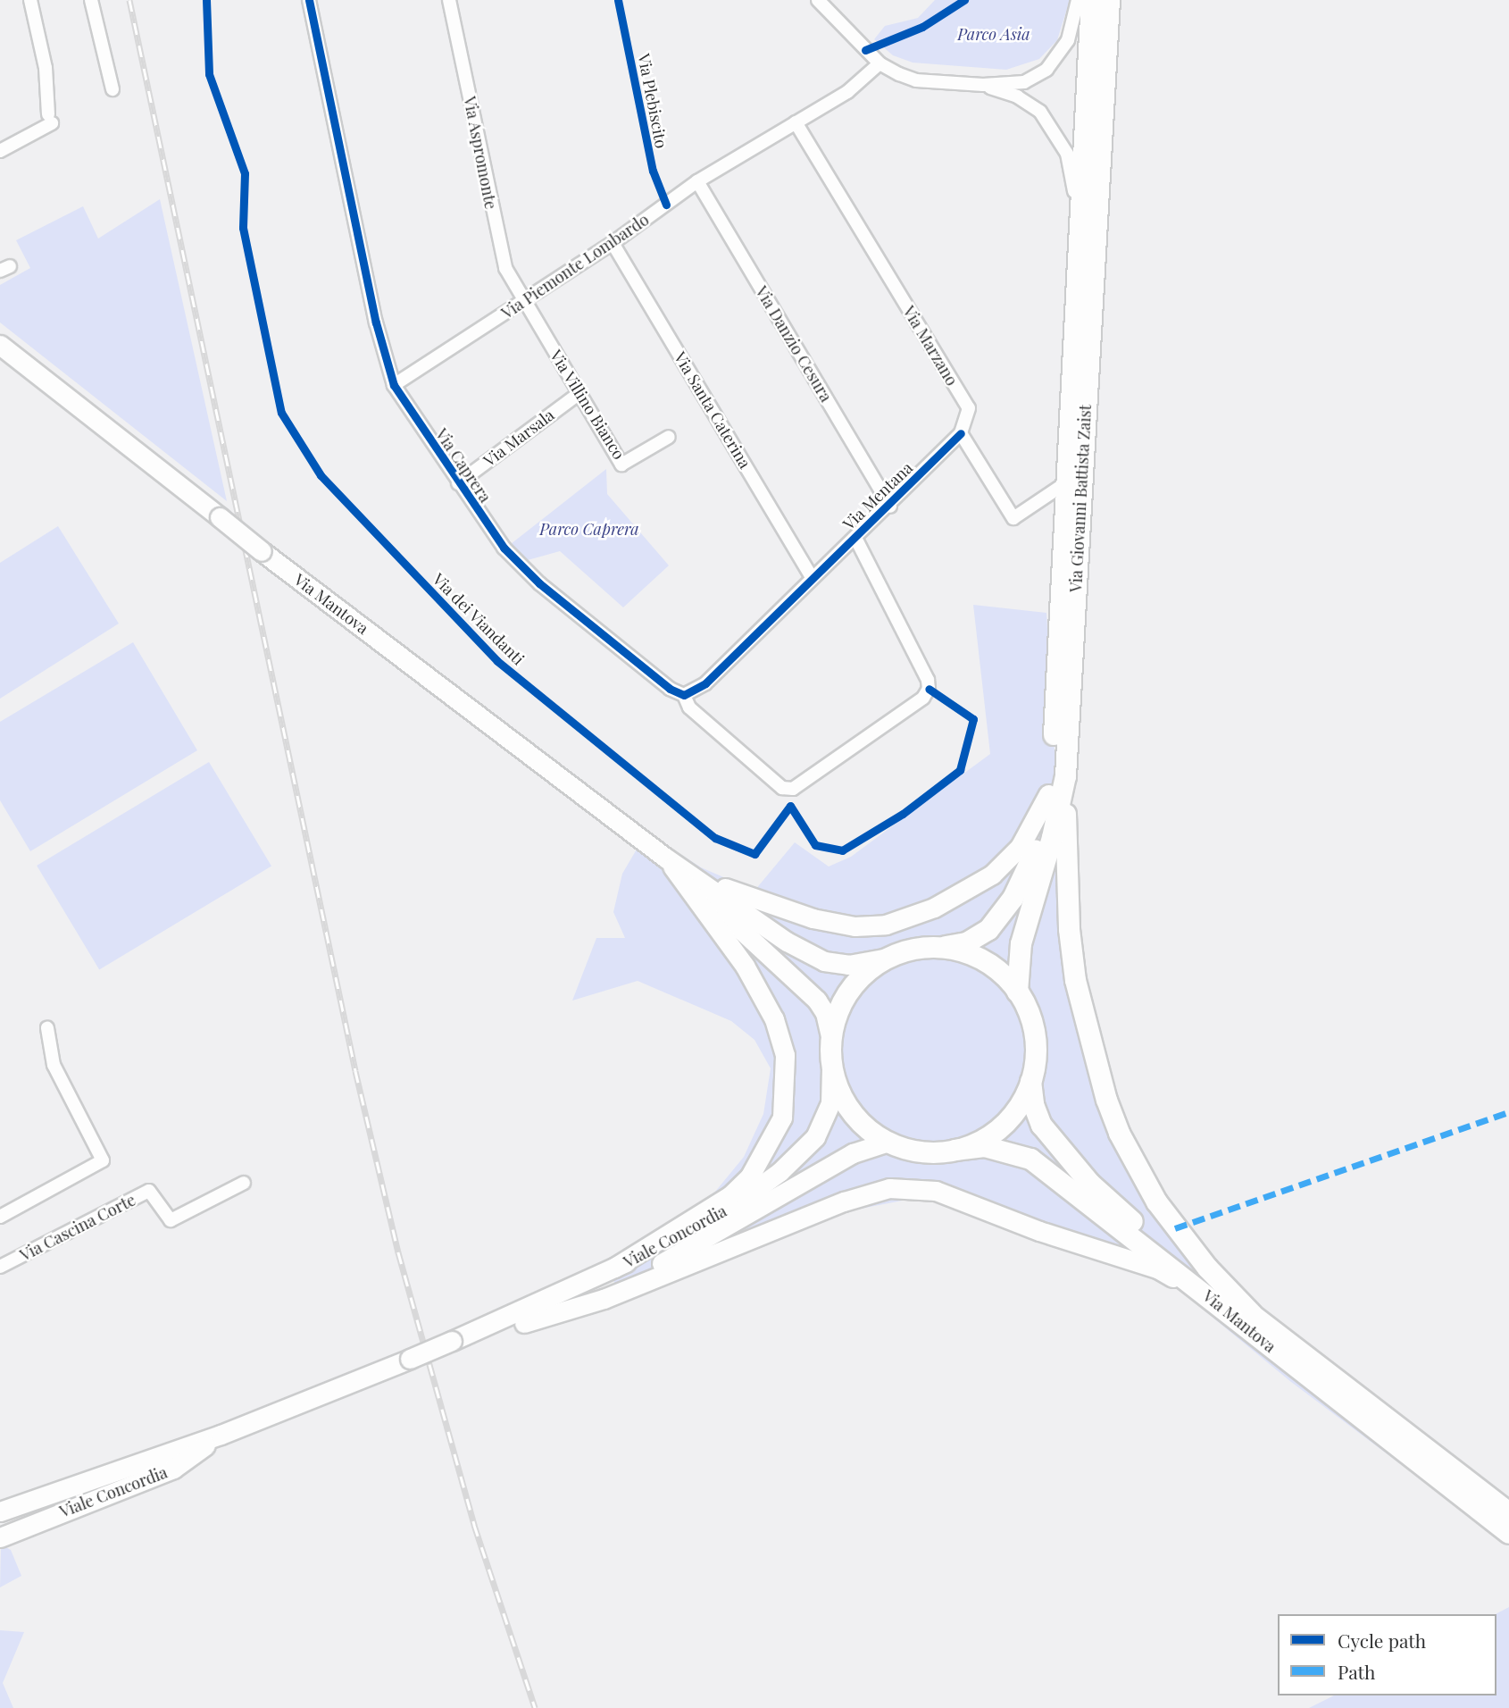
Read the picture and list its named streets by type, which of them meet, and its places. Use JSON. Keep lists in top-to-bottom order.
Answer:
{
  "streets": {
    "main road": ["Via Giovanni Battista Zaist", "Via Mantova", "Viale Concordia"],
    "street": [
      "Via Aspromonte",
      "Via Piemonte Lombardo",
      "Via Danzio Cesura",
      "Via Marzano",
      "Via Villino Bianco",
      "Via Santa Caterina",
      "Via Marsala",
      "Via Caprera",
      "Via Mentana",
      "Via Cascina Corte"
    ],
    "cycle path": ["Via Plebiscito", "Via dei Viandanti"]
  },
  "crossings": [
    ["Via Aspromonte", "Via Piemonte Lombardo"],
    ["Via Aspromonte", "Via Villino Bianco"],
    ["Via Piemonte Lombardo", "Via Danzio Cesura"],
    ["Via Piemonte Lombardo", "Via Marzano"],
    ["Via Piemonte Lombardo", "Via Villino Bianco"],
    ["Via Piemonte Lombardo", "Via Santa Caterina"],
    ["Via Piemonte Lombardo", "Via Caprera"],
    ["Via Danzio Cesura", "Via Mentana"],
    ["Via Marzano", "Via Mentana"],
    ["Via Villino Bianco", "Via Marsala"],
    ["Via Santa Caterina", "Via Mentana"],
    ["Via Marsala", "Via Caprera"],
    ["Via Giovanni Battista Zaist", "Via Mantova"],
    ["Via Giovanni Battista Zaist", "Viale Concordia"],
    ["Via Mantova", "Viale Concordia"]
  ],
  "parks": ["Parco Asia", "Parco Caprera"],
  "legend": ["Cycle path", "Path"]
}
